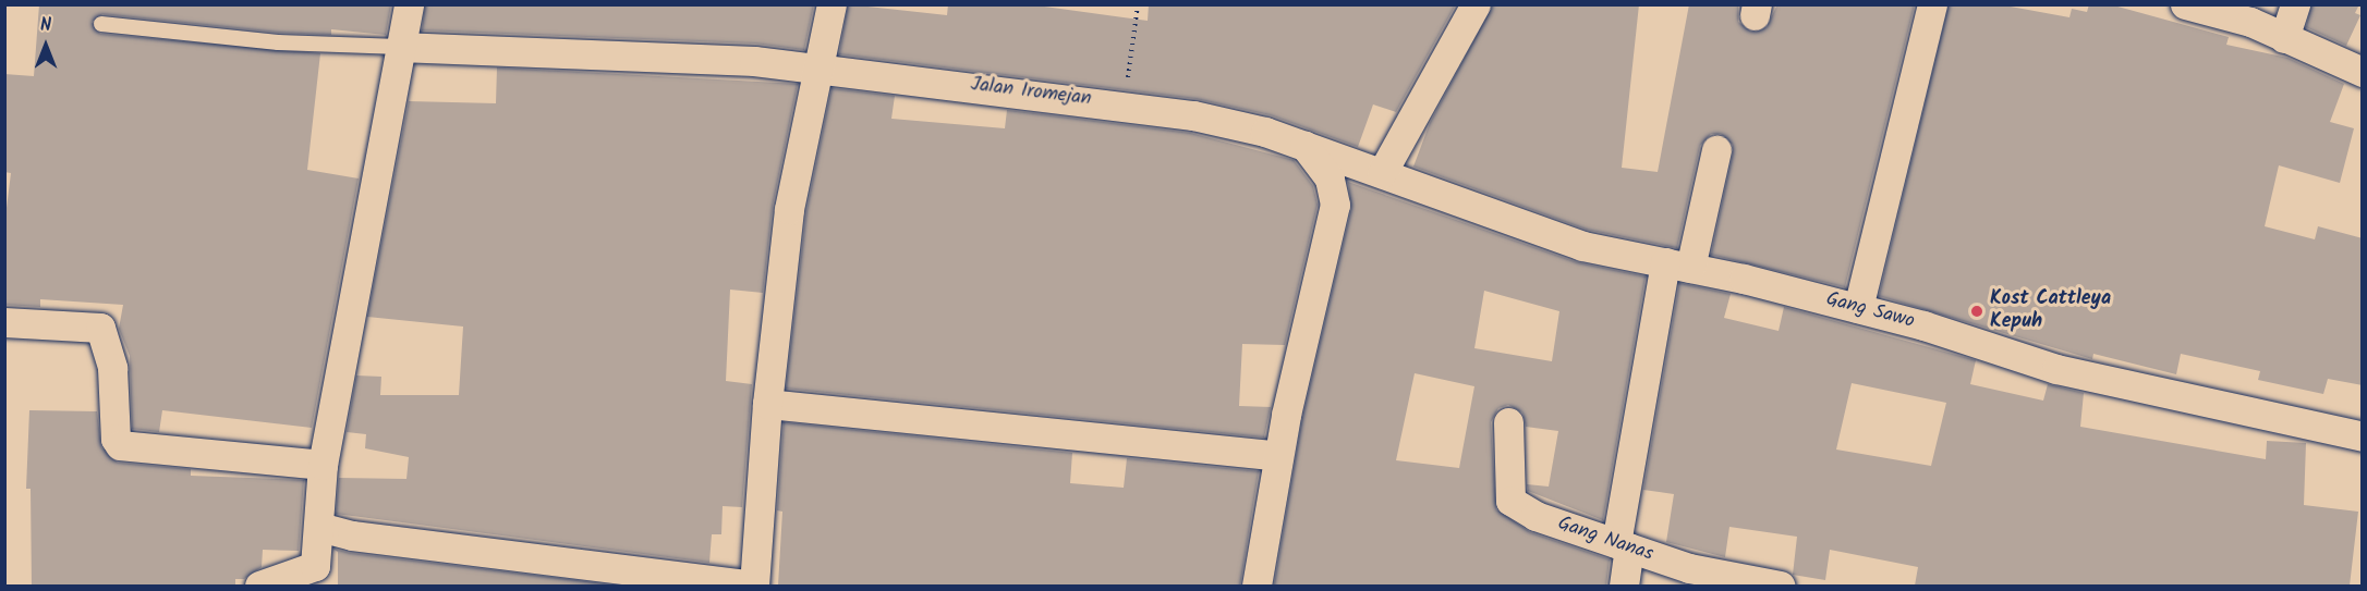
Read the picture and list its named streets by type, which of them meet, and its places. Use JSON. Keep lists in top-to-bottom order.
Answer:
{
  "streets": {
    "street": ["Jalan Iromejan", "Gang Sawo", "Gang Nanas"]
  },
  "crossings": [
    ["Jalan Iromejan", "Gang Sawo"]
  ],
  "places": ["Kost Cattleya Kepuh"],
  "north": "top"
}
